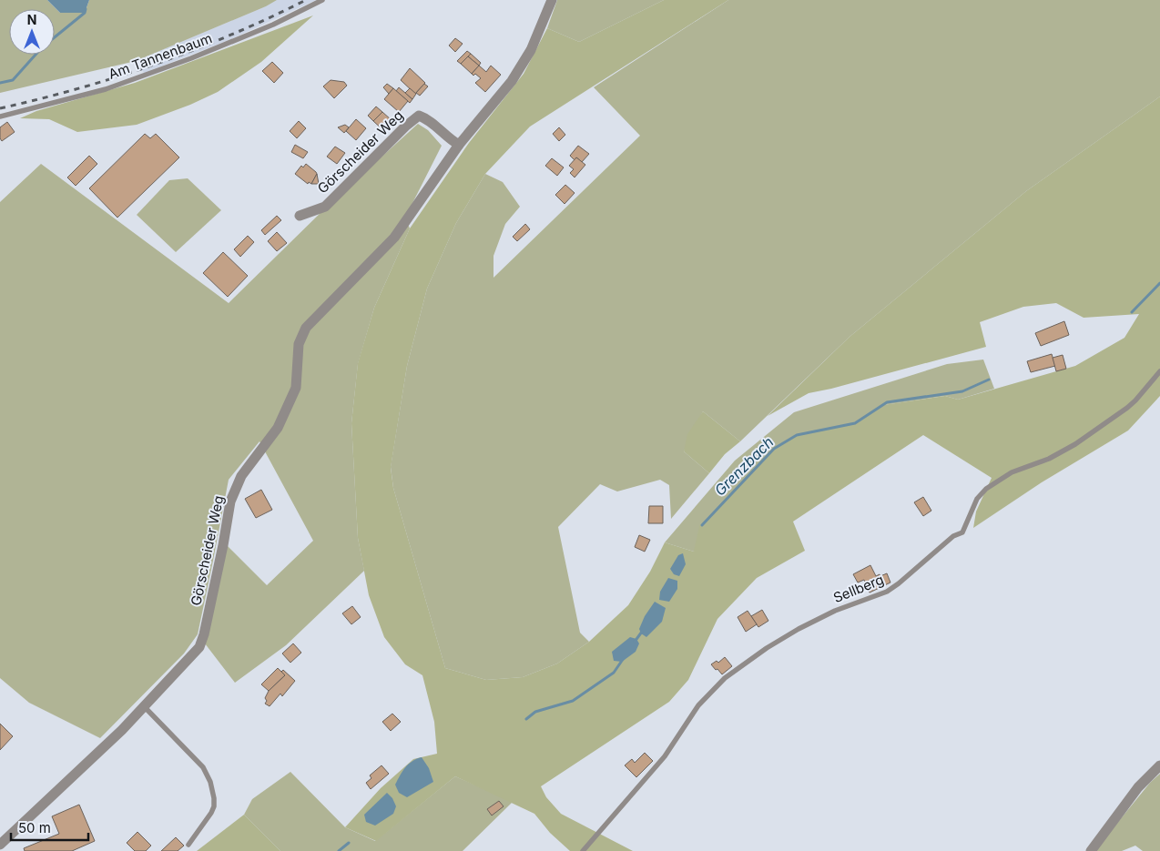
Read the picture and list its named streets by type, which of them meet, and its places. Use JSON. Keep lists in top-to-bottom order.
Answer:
{
  "streets": {
    "street": ["Görscheider Weg"],
    "lane": ["Am Tannenbaum", "Sellberg"]
  },
  "water": ["Grenzbach"],
  "scale_bar": "50 m",
  "north": "top"
}
